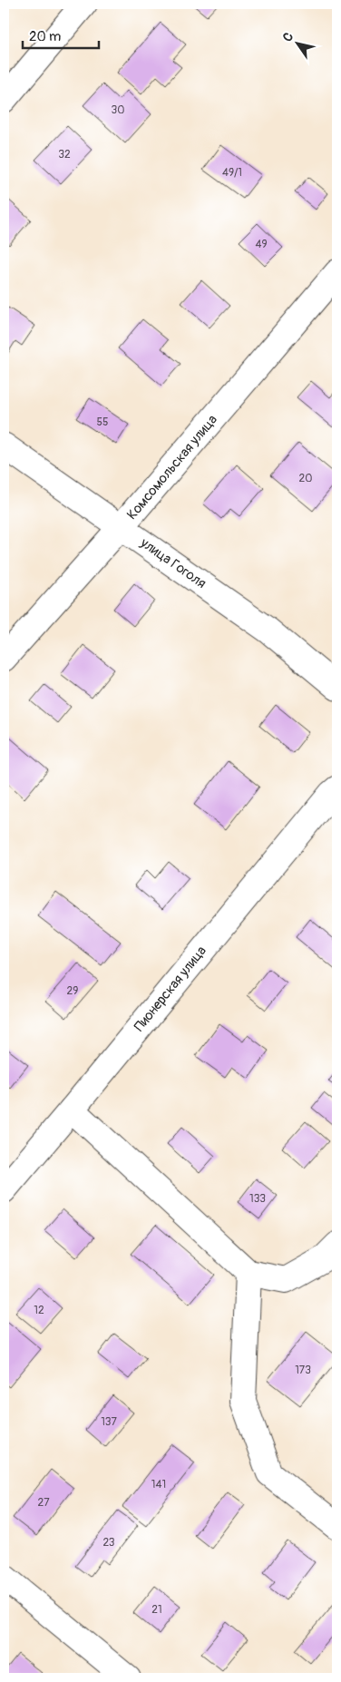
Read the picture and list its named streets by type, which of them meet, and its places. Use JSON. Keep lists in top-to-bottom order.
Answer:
{
  "streets": {
    "street": ["Комсомольская улица", "улица Гоголя", "Пионерская улица"]
  },
  "crossings": [
    ["Комсомольская улица", "улица Гоголя"]
  ],
  "house_numbers": [
    "30",
    "32",
    "49/1",
    "49",
    "55",
    "20",
    "29",
    "133",
    "12",
    "173",
    "137",
    "141",
    "27",
    "23",
    "21"
  ],
  "scale_bar": "20 m",
  "north": "top left"
}
